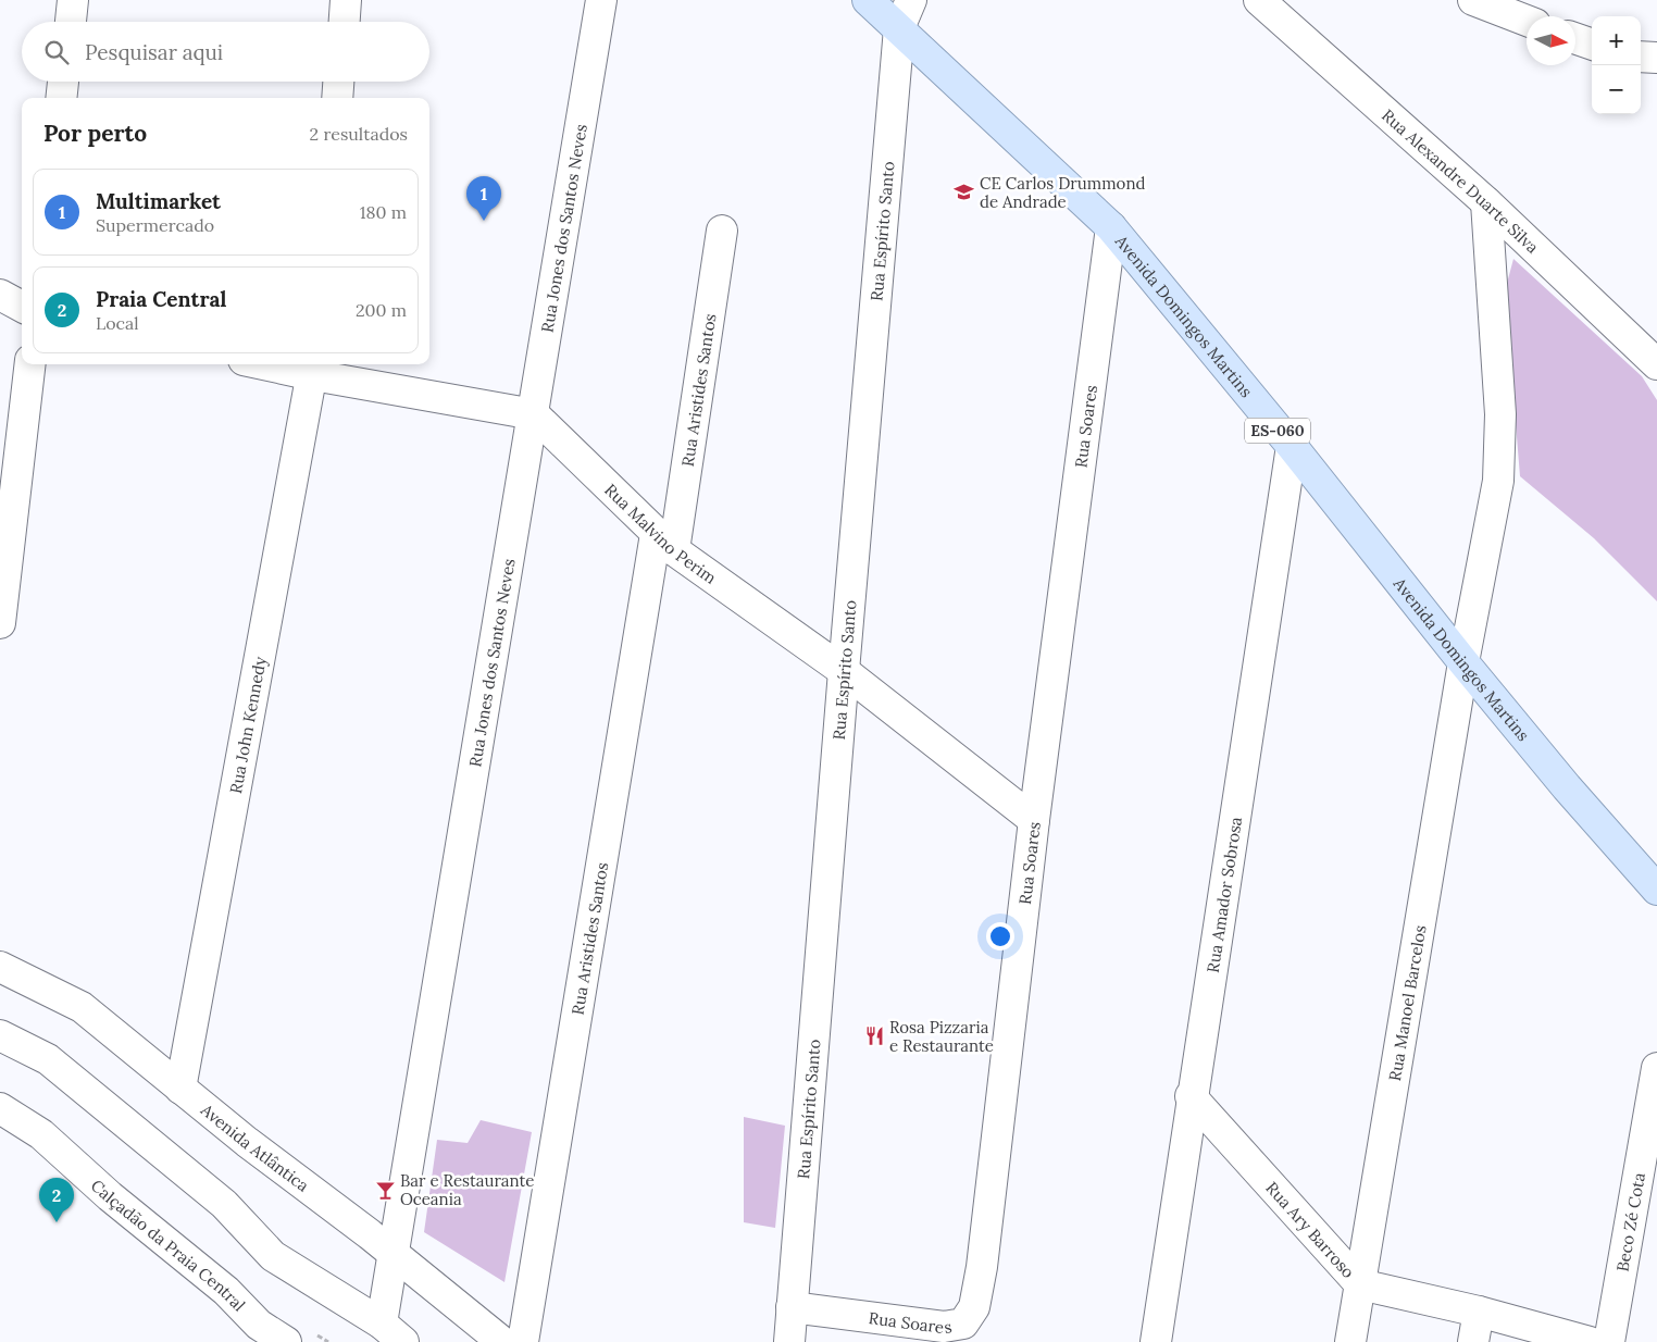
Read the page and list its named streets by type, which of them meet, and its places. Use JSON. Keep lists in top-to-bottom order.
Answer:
{
  "streets": {
    "main road": ["Avenida Domingos Martins", "ES-060"],
    "street": [
      "Rua Alexandre Duarte Silva",
      "Rua Jones dos Santos Neves",
      "Rua Espírito Santo",
      "Rua Aristides Santos",
      "Rua Soares",
      "Rua Malvino Perim",
      "Rua John Kennedy",
      "Rua Amador Sobrosa",
      "Rua Manoel Barcelos",
      "Avenida Atlântica",
      "Beco Zé Cota",
      "Rua Ary Barroso",
      "Calçadão da Praia Central"
    ]
  },
  "crossings": [
    ["Rua Alexandre Duarte Silva", "Rua Manoel Barcelos"],
    ["Rua Jones dos Santos Neves", "Rua Malvino Perim"],
    ["Rua Jones dos Santos Neves", "Avenida Atlântica"],
    ["Rua Espírito Santo", "Avenida Domingos Martins"],
    ["Rua Espírito Santo", "Rua Soares"],
    ["Rua Espírito Santo", "Rua Malvino Perim"],
    ["Avenida Domingos Martins", "Rua Soares"],
    ["Avenida Domingos Martins", "Rua Amador Sobrosa"],
    ["Avenida Domingos Martins", "Rua Manoel Barcelos"],
    ["Rua Aristides Santos", "Rua Malvino Perim"],
    ["Rua Soares", "Rua Malvino Perim"],
    ["Rua John Kennedy", "Avenida Atlântica"],
    ["Rua Amador Sobrosa", "Rua Ary Barroso"],
    ["Rua Manoel Barcelos", "Rua Ary Barroso"]
  ],
  "places": {
    "school or university": ["CE Carlos Drummond de Andrade"],
    "restaurant": ["Rosa Pizzaria e Restaurante"],
    "bar": ["Bar e Restaurante Oceania"]
  },
  "north": "right",
  "page": {
    "map_buttons": ["+", "−"],
    "search": "Pesquisar aqui",
    "heading": ["Por perto", "2 resultados"],
    "list": [
      {
        "mark": "1",
        "name": "Multimarket",
        "note": "Supermercado",
        "value": "180 m"
      },
      {
        "mark": "2",
        "name": "Praia Central",
        "note": "Local",
        "value": "200 m"
      }
    ],
    "pins": ["1", "2"]
  }
}
